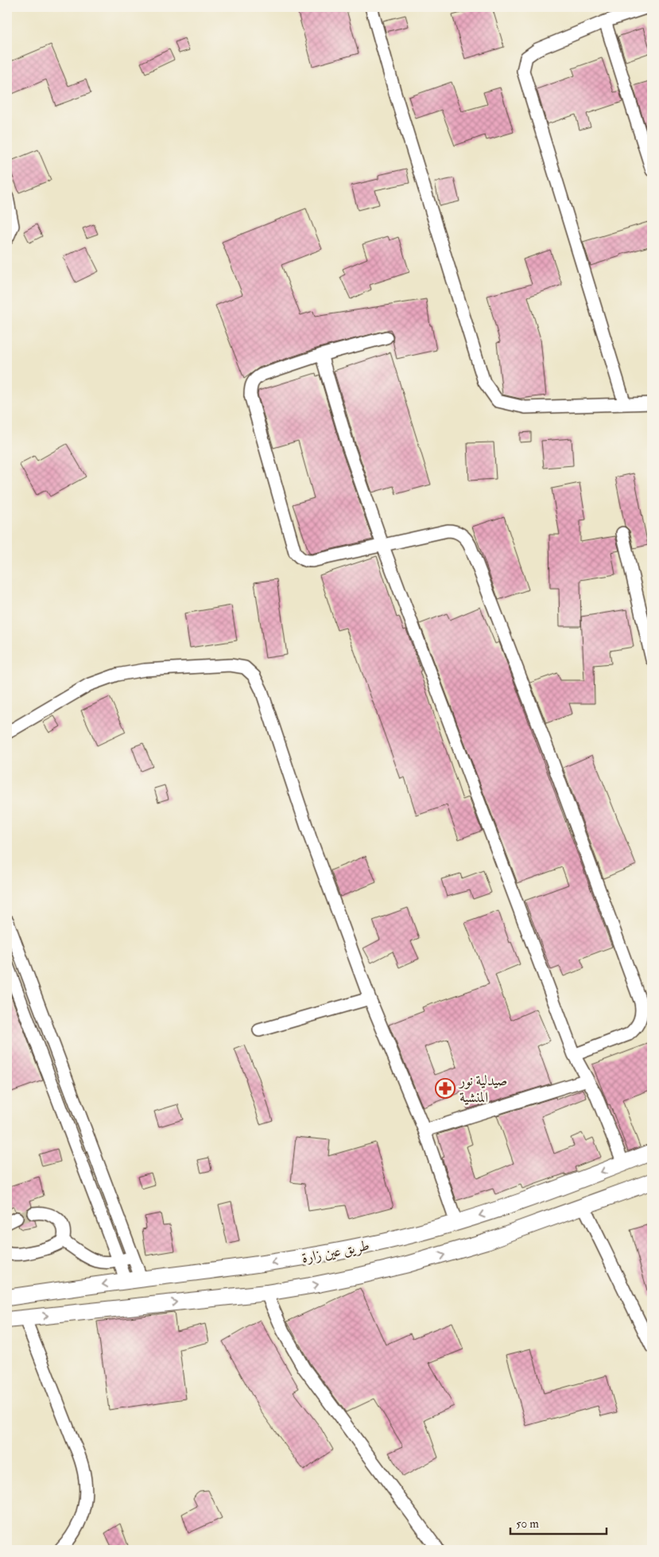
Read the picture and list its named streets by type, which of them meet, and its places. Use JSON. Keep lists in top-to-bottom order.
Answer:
{
  "streets": {
    "main road": ["طريق عين زارة"]
  },
  "places": {
    "pharmacy": ["صيدلية نور المنشية"]
  },
  "scale_bar": "50 m"
}
